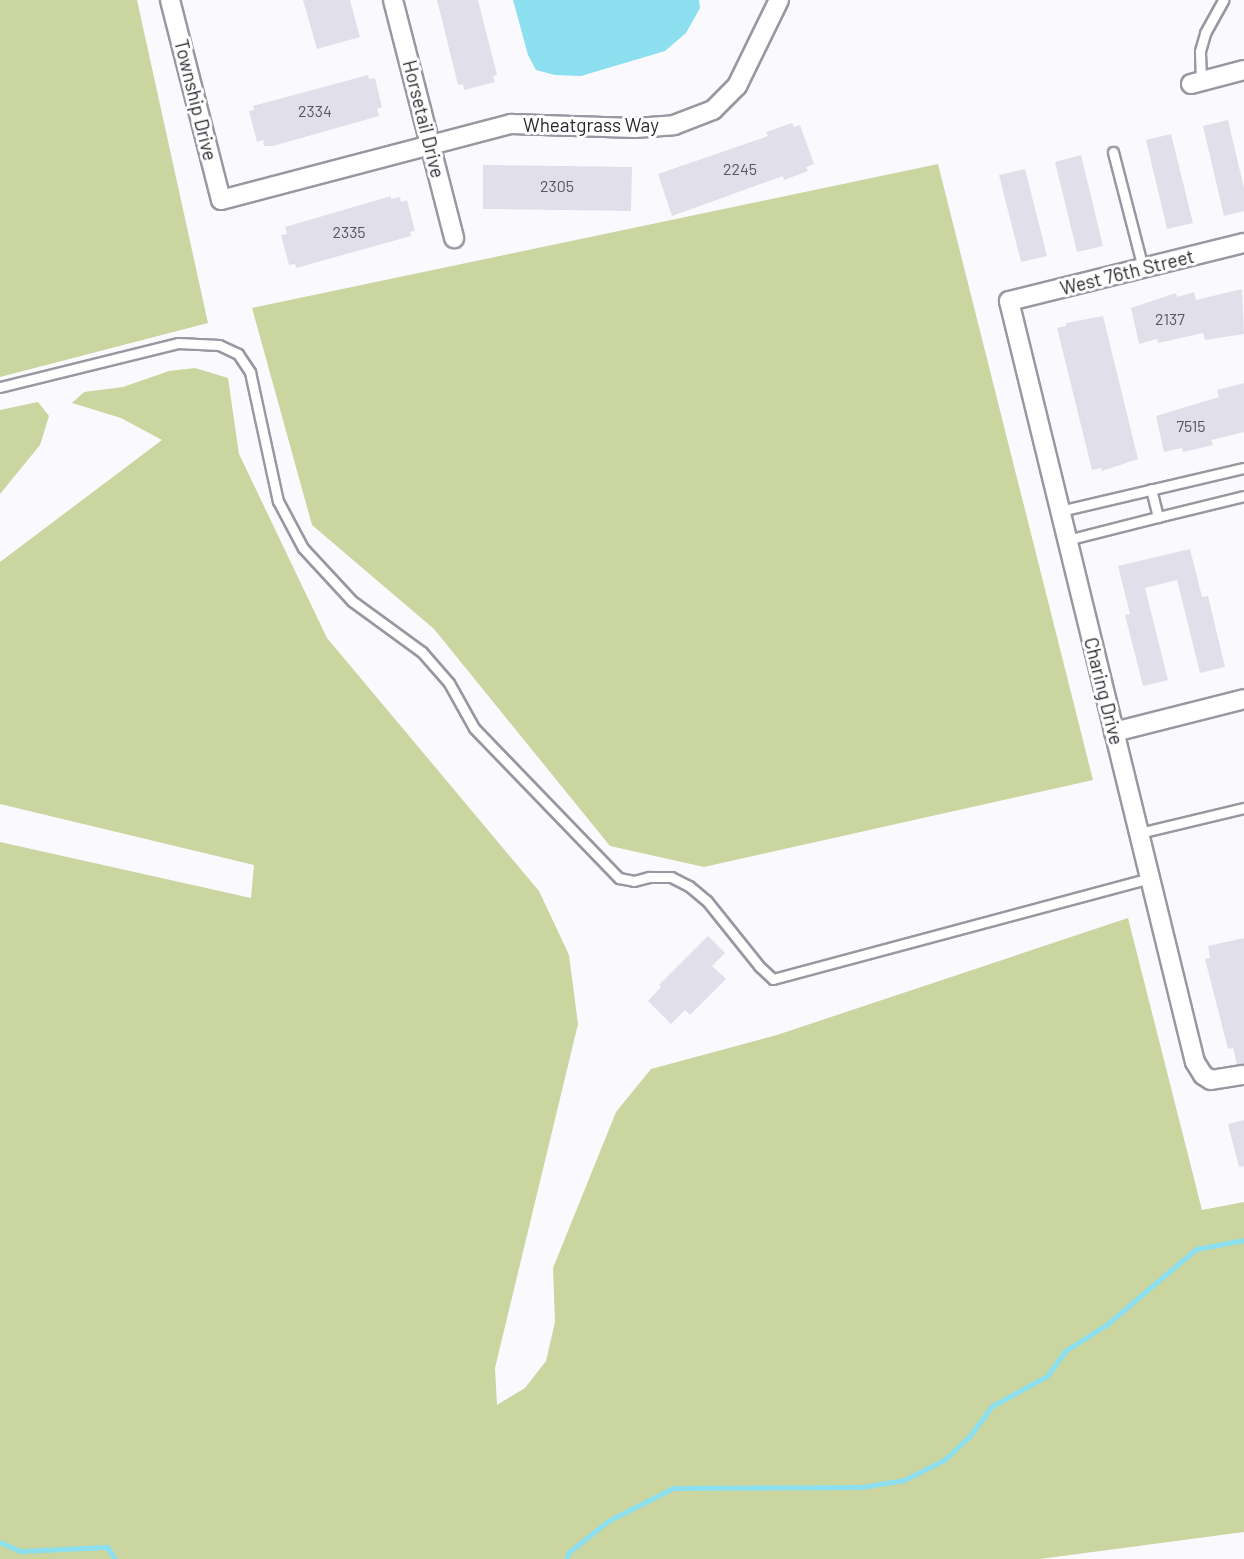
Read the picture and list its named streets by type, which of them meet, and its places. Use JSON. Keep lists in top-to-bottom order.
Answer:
{
  "streets": {
    "street": [
      "Township Drive",
      "Horsetail Drive",
      "Wheatgrass Way",
      "West 76th Street",
      "Charing Drive"
    ]
  },
  "crossings": [
    ["Township Drive", "Wheatgrass Way"],
    ["Horsetail Drive", "Wheatgrass Way"],
    ["West 76th Street", "Charing Drive"]
  ],
  "house_numbers": [
    "2334",
    "2245",
    "2305",
    "2335",
    "2137",
    "7515"
  ]
}
